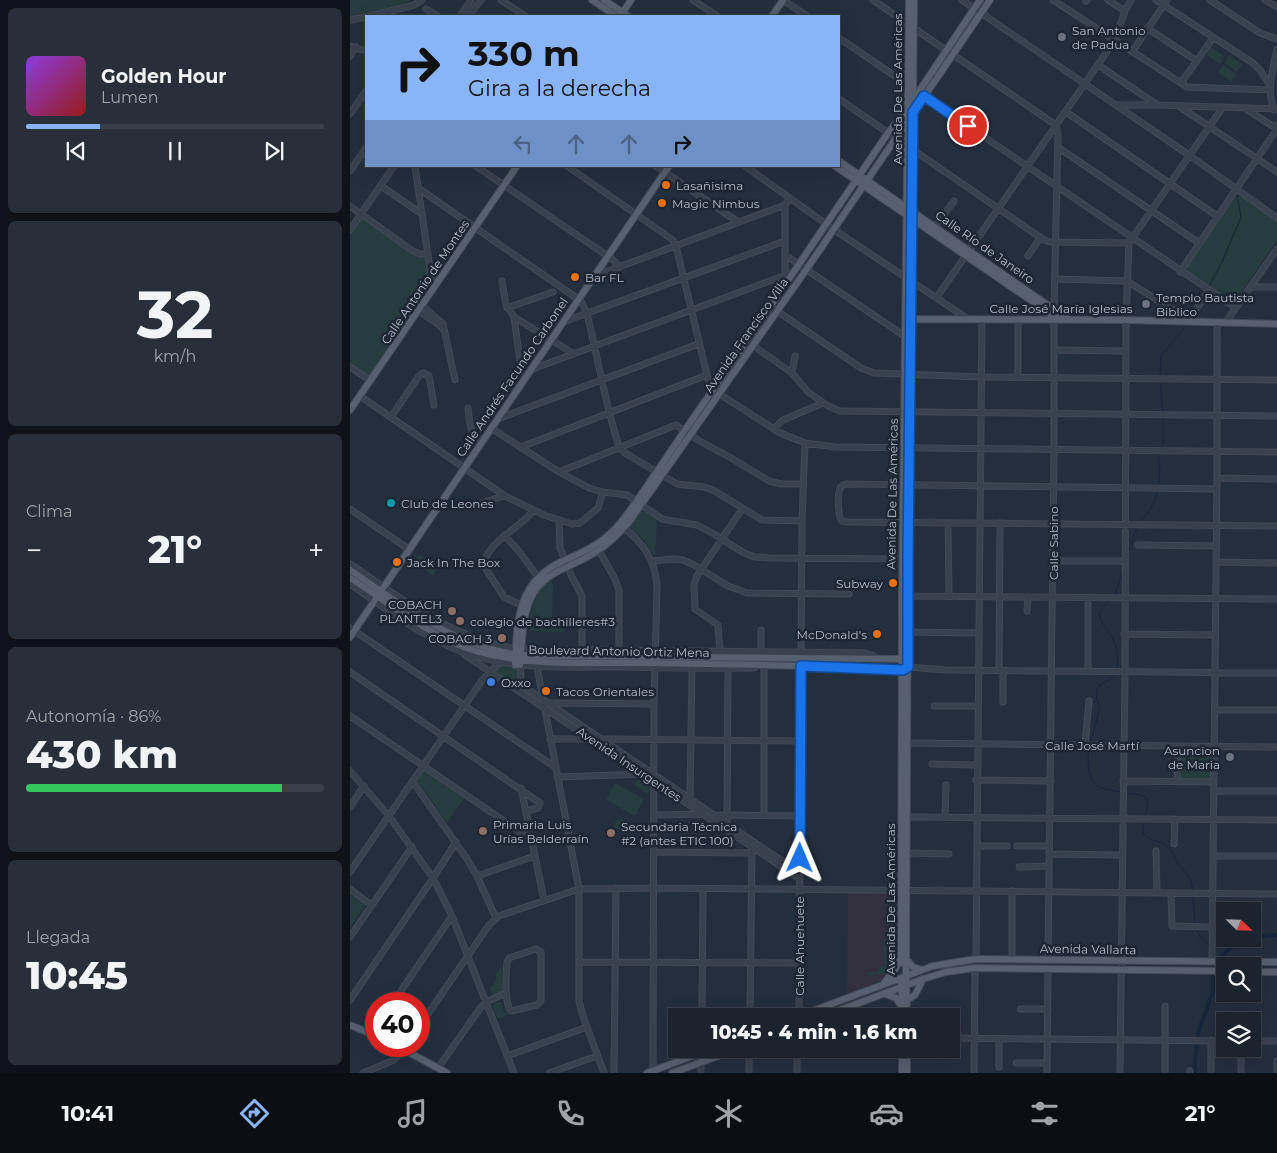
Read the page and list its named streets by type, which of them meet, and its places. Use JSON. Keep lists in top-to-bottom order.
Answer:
{
  "streets": {
    "main road": [
      "Avenida De Las Américas",
      "Calle Río de Janeiro",
      "Calle Antonio de Montes",
      "Calle José María Iglesias",
      "Avenida Francisco Villa",
      "Calle Andrés Facundo Carbonel",
      "Boulevard Antonio Ortiz Mena",
      "Avenida Vallarta"
    ],
    "street": [
      "Calle Sabino",
      "Calle José Martí",
      "Avenida Insurgentes",
      "Calle Ahuehuete"
    ]
  },
  "crossings": [
    ["Avenida De Las Américas", "Calle Río de Janeiro"],
    ["Avenida De Las Américas", "Calle José María Iglesias"],
    ["Avenida De Las Américas", "Avenida Francisco Villa"],
    ["Avenida De Las Américas", "Boulevard Antonio Ortiz Mena"],
    ["Avenida De Las Américas", "Calle José Martí"],
    ["Avenida De Las Américas", "Avenida Vallarta"],
    ["Calle Río de Janeiro", "Calle José María Iglesias"],
    ["Calle Río de Janeiro", "Avenida Francisco Villa"],
    ["Calle Río de Janeiro", "Calle Sabino"],
    ["Calle José María Iglesias", "Calle Sabino"],
    ["Avenida Francisco Villa", "Boulevard Antonio Ortiz Mena"],
    ["Avenida Francisco Villa", "Avenida Insurgentes"],
    ["Calle Andrés Facundo Carbonel", "Boulevard Antonio Ortiz Mena"],
    ["Calle Sabino", "Calle José Martí"],
    ["Calle Sabino", "Avenida Vallarta"],
    ["Boulevard Antonio Ortiz Mena", "Avenida Insurgentes"],
    ["Boulevard Antonio Ortiz Mena", "Calle Ahuehuete"],
    ["Avenida Insurgentes", "Calle Ahuehuete"]
  ],
  "places": [
    "San Antonio de Padua",
    "Lasañisima",
    "Magic Nimbus",
    "Bar FL",
    "Templo Bautista Biblico",
    "Club de Leones",
    "Jack In The Box",
    "Subway",
    "COBACH PLANTEL3",
    "colegio de bachilleres#3",
    "McDonald's",
    "COBACH 3",
    "Oxxo",
    "Tacos Orientales",
    "Asuncion de Maria",
    "Primaria Luis Urías Belderraín",
    "Secundaria Técnica #2 (antes ETIC 100)"
  ],
  "north": "bottom right",
  "page": {
    "turn": ["330 m", "Gira a la derecha"],
    "song": ["Golden Hour", "Lumen"],
    "tile": [
      ["32", "km/h"],
      "Clima",
      ["Autonomía · 86%", "430 km"],
      ["Llegada", "10:45"]
    ],
    "heat": ["−", "21°", "+"],
    "limit": "40",
    "trip": "10:45 · 4 min · 1.6 km",
    "tabs": ["10:41", "21°"]
  }
}
